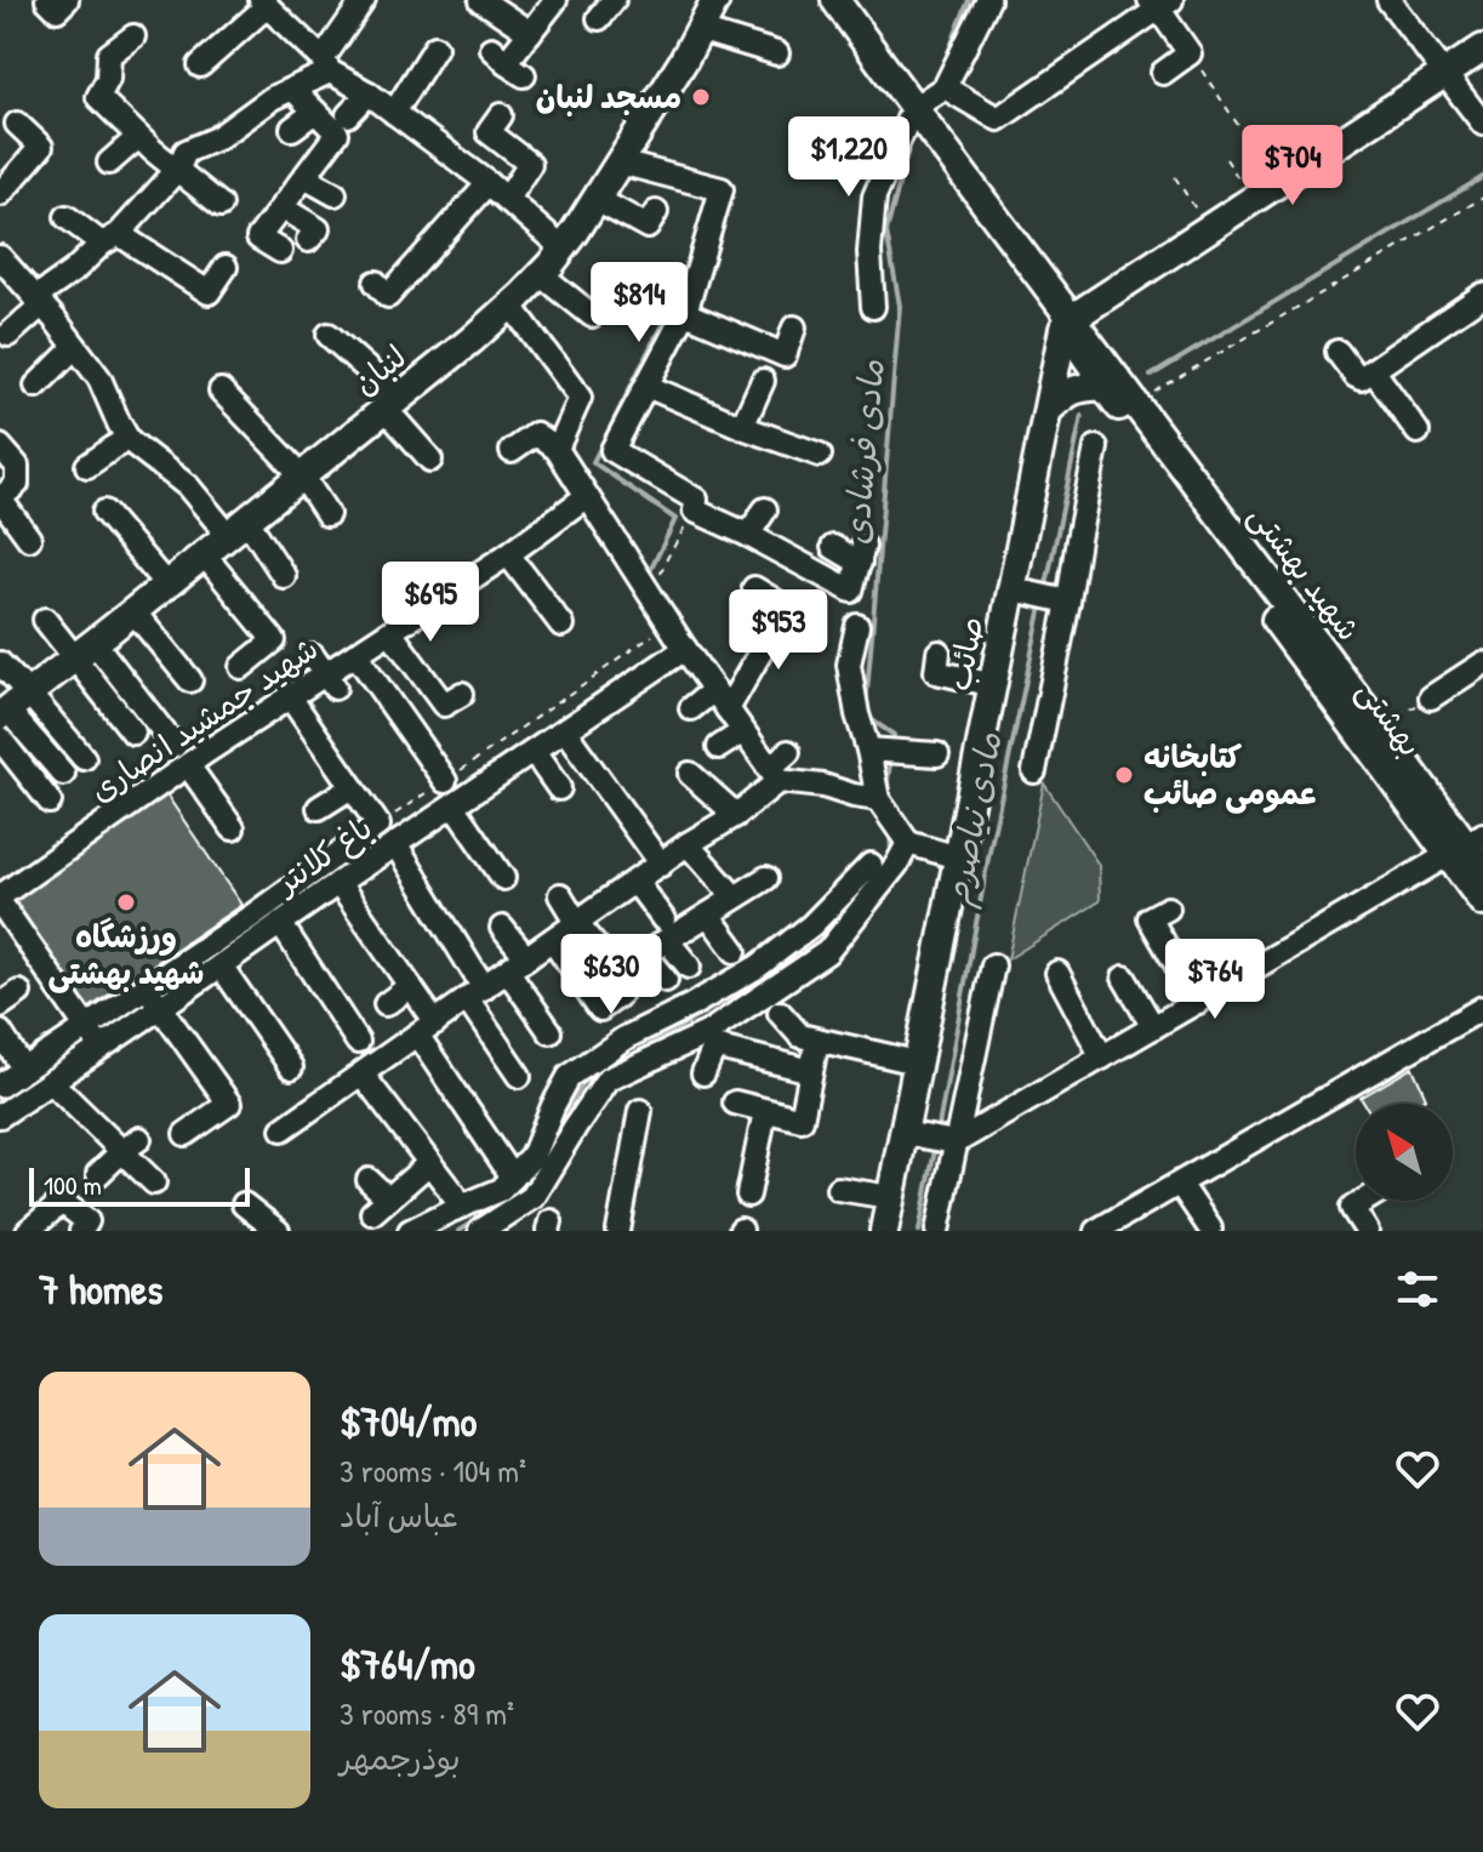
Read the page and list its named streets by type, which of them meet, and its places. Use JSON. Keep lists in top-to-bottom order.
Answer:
{
  "streets": {
    "main road": [
      "لنبان",
      "شهید بهشتی",
      "صائب",
      "بهشتی"
    ],
    "street": ["شهید جمشید انصاری", "باغ کلانتر"]
  },
  "crossings": [
    ["شهید بهشتی", "صائب"],
    ["شهید بهشتی", "بهشتی"]
  ],
  "water": ["مادی فرشادی", "مادی نیاصرم"],
  "places": ["مسجد لنبان", "کتابخانه عمومی صائب", "ورزشگاه شهید بهشتی"],
  "scale_bar": "100 m",
  "north": "top left",
  "page": {
    "price": [
      "$1,220",
      "$704",
      "$814",
      "$695",
      "$953",
      "$630",
      "$764"
    ],
    "scale": "100 m",
    "heading": "7 homes",
    "list": [
      {
        "name": "$704/mo",
        "note": "3 rooms · 104 m² · عباس آباد"
      },
      {
        "name": "$764/mo",
        "note": "3 rooms · 89 m² · بوذرجمهر"
      }
    ]
  }
}
